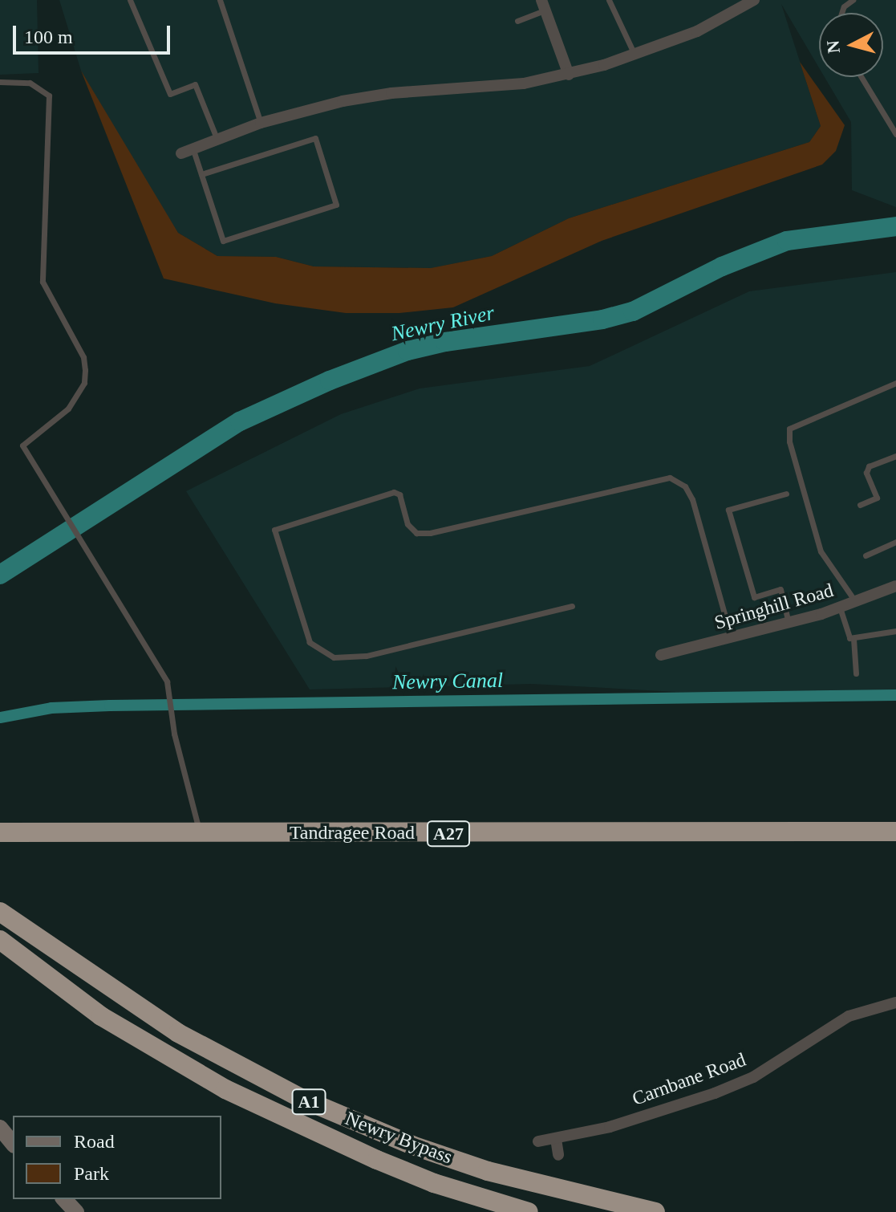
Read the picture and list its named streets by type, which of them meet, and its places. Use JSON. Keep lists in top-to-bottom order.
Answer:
{
  "streets": {
    "highway": [
      "Tandragee Road",
      "A27",
      "A1",
      "Newry Bypass"
    ],
    "street": ["Springhill Road", "Carnbane Road"]
  },
  "water": ["Newry River", "Newry Canal"],
  "legend": ["Road", "Park"],
  "scale_bar": "100 m",
  "north": "left"
}
